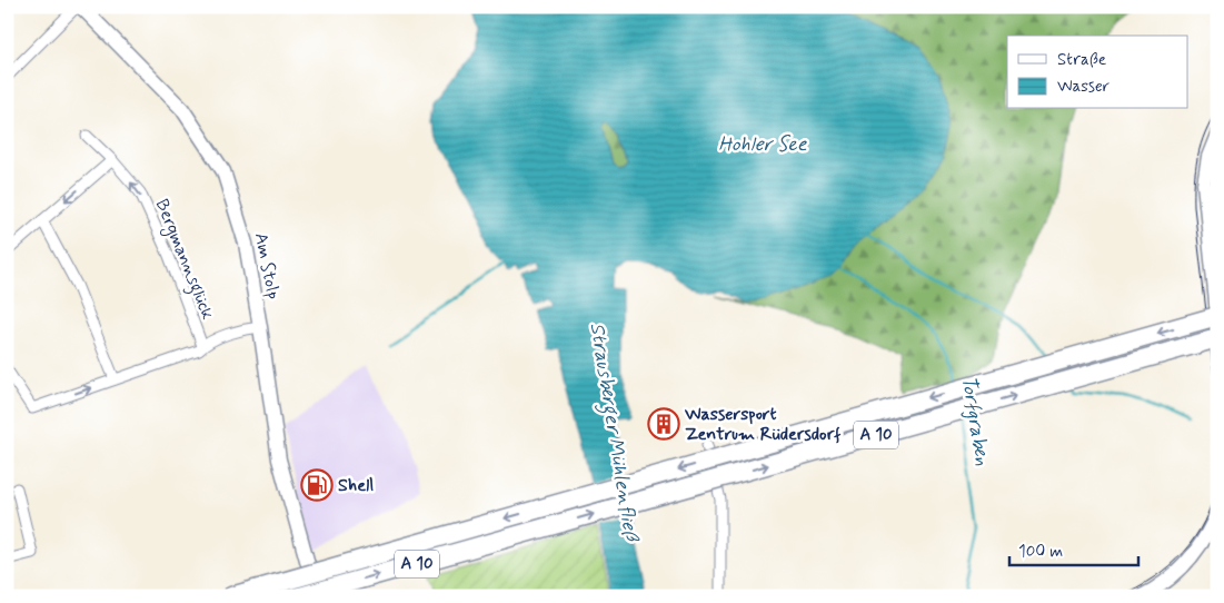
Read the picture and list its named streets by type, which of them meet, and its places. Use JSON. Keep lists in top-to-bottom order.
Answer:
{
  "streets": {
    "highway": ["A 10"],
    "main road": ["Am Stolp"],
    "street": ["Bergmannsglück"]
  },
  "crossings": [
    ["Bergmannsglück", "Am Stolp"],
    ["Am Stolp", "A 10"]
  ],
  "water": ["Hohler See", "Torfgraben", "Strausberger Mühlenfließ"],
  "places": {
    "building": ["Wassersport Zentrum Rüdersdorf"],
    "fuel station": ["Shell"]
  },
  "legend": ["Straße", "Wasser"],
  "scale_bar": "100 m"
}
